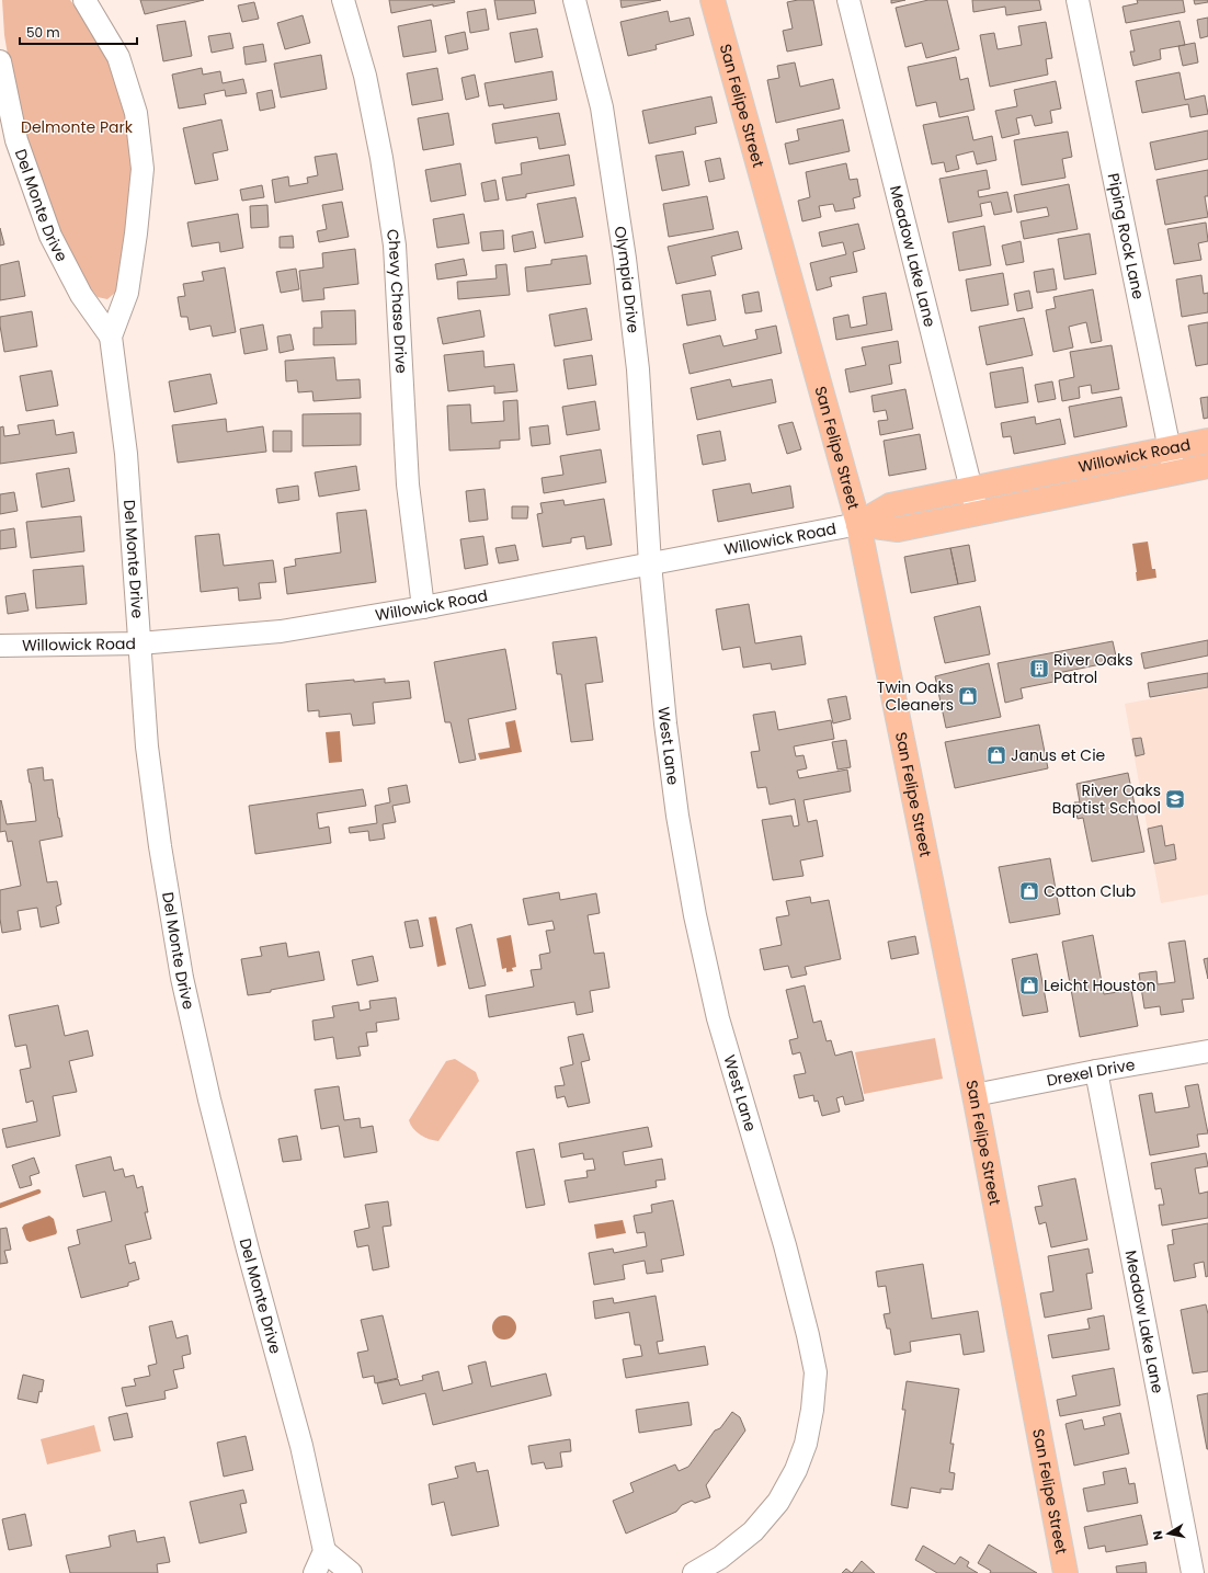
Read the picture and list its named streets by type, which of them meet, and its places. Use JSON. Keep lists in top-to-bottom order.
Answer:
{
  "streets": {
    "main road": ["San Felipe Street", "Willowick Road"],
    "street": [
      "Del Monte Drive",
      "Piping Rock Lane",
      "Meadow Lake Lane",
      "Olympia Drive",
      "Chevy Chase Drive",
      "West Lane",
      "Drexel Drive"
    ]
  },
  "crossings": [
    ["San Felipe Street", "Willowick Road"],
    ["San Felipe Street", "Drexel Drive"],
    ["Del Monte Drive", "Willowick Road"],
    ["Piping Rock Lane", "Willowick Road"],
    ["Meadow Lake Lane", "Willowick Road"],
    ["Meadow Lake Lane", "Drexel Drive"],
    ["Olympia Drive", "Willowick Road"],
    ["Olympia Drive", "West Lane"],
    ["Chevy Chase Drive", "Willowick Road"],
    ["Willowick Road", "West Lane"]
  ],
  "parks": ["Delmonte Park"],
  "places": {
    "building": ["River Oaks Patrol"],
    "shop": [
      "Twin Oaks Cleaners",
      "Janus et Cie",
      "Cotton Club",
      "Leicht Houston"
    ],
    "school or university": ["River Oaks Baptist School"]
  },
  "scale_bar": "50 m",
  "north": "left"
}
